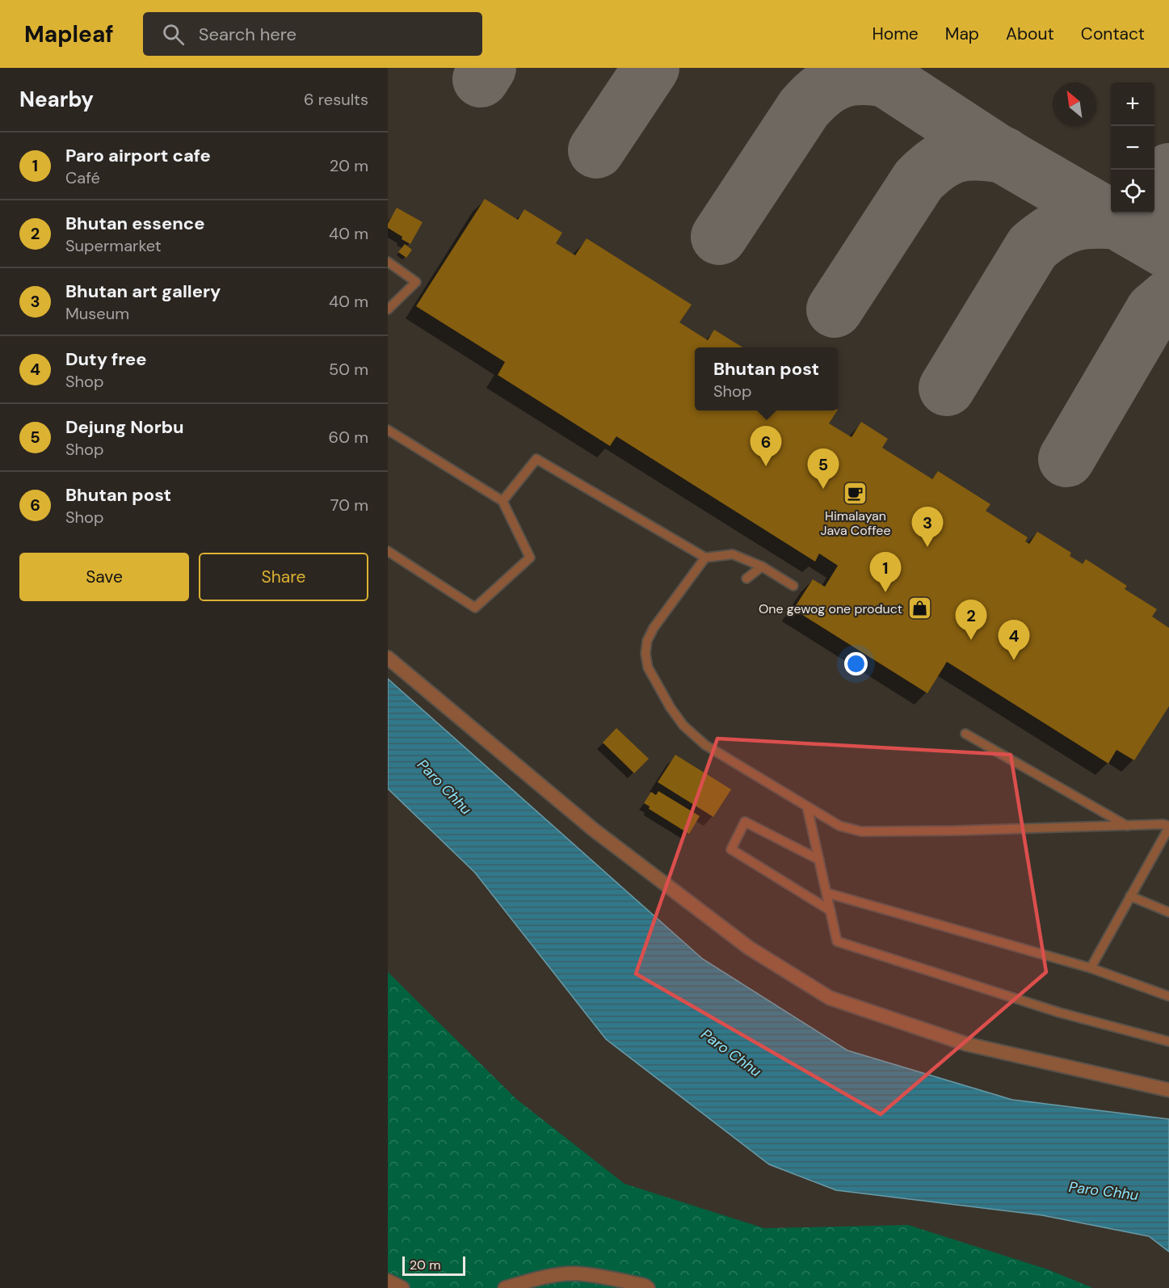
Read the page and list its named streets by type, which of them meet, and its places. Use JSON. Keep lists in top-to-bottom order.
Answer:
{
  "water": ["Paro Chhu"],
  "places": {
    "cafe": ["Himalayan Java Coffee"],
    "shop": ["One gewog one product"]
  },
  "scale_bar": "20 m",
  "north": "top left",
  "page": {
    "header": "Mapleaf",
    "search": "Search here",
    "nav": [
      "Home",
      "Map",
      "About",
      "Contact"
    ],
    "heading": ["Nearby", "6 results"],
    "map_buttons": ["+", "−"],
    "list": [
      {
        "mark": "1",
        "name": "Paro airport cafe",
        "note": "Café",
        "value": "20 m"
      },
      {
        "mark": "2",
        "name": "Bhutan essence",
        "note": "Supermarket",
        "value": "40 m"
      },
      {
        "mark": "3",
        "name": "Bhutan art gallery",
        "note": "Museum",
        "value": "40 m"
      },
      {
        "mark": "4",
        "name": "Duty free",
        "note": "Shop",
        "value": "50 m"
      },
      {
        "mark": "5",
        "name": "Dejung Norbu",
        "note": "Shop",
        "value": "60 m"
      },
      {
        "mark": "6",
        "name": "Bhutan post",
        "note": "Shop",
        "value": "70 m"
      }
    ],
    "popup": ["Bhutan post", "Shop"],
    "pins": [
      "6",
      "5",
      "3",
      "1",
      "2",
      "4"
    ],
    "buttons": ["Save", "Share"],
    "scale": "20 m"
  }
}
